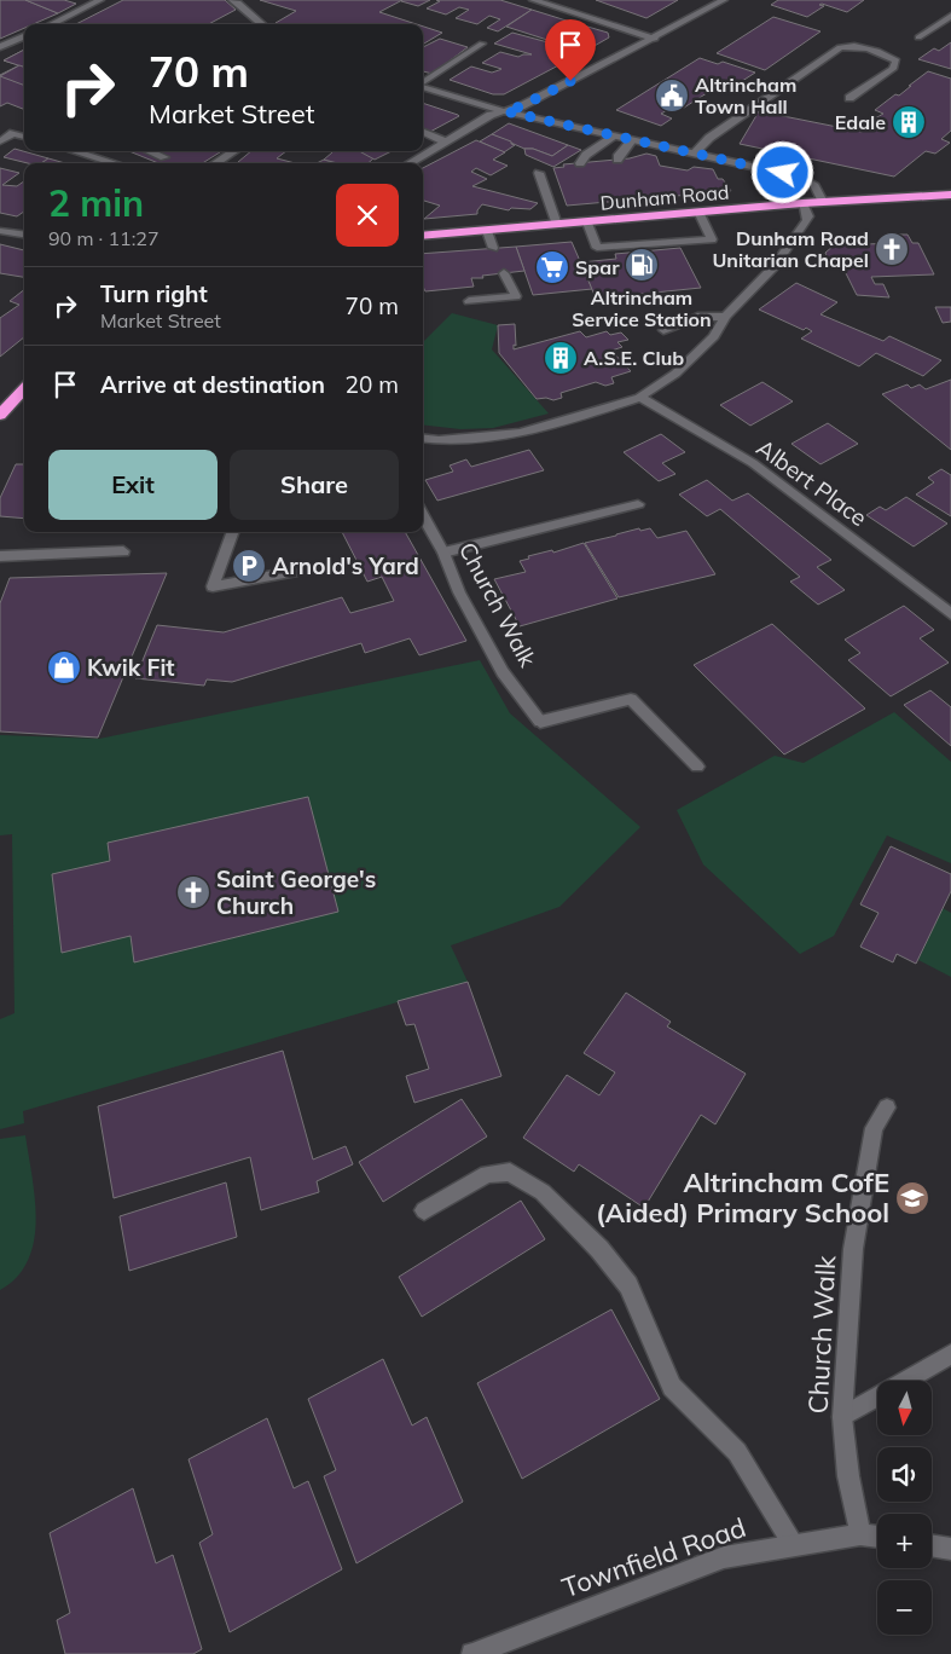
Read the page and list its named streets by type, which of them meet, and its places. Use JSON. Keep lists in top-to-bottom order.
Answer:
{
  "streets": {
    "highway": ["Dunham Road"],
    "street": ["Albert Place", "Church Walk", "Townfield Road"]
  },
  "crossings": [
    ["Church Walk", "Townfield Road"]
  ],
  "places": {
    "public building": ["Altrincham Town Hall"],
    "building": ["Edale", "A.S.E. Club"],
    "church": ["Dunham Road Unitarian Chapel", "Saint George's Church"],
    "fuel station": ["Altrincham Service Station"],
    "supermarket": ["Spar"],
    "parking": ["Arnold's Yard"],
    "shop": ["Kwik Fit"],
    "school or university": ["Altrincham CofE (Aided) Primary School"]
  },
  "north": "bottom",
  "page": {
    "turn": ["70 m", "Market Street"],
    "heading": ["2 min", "90 m · 11:27"],
    "list": [
      {
        "name": "Turn right",
        "note": "Market Street",
        "value": "70 m"
      },
      {
        "name": "Arrive at destination",
        "value": "20 m"
      }
    ],
    "buttons": ["Exit", "Share"],
    "map_buttons": ["+", "−"]
  }
}
